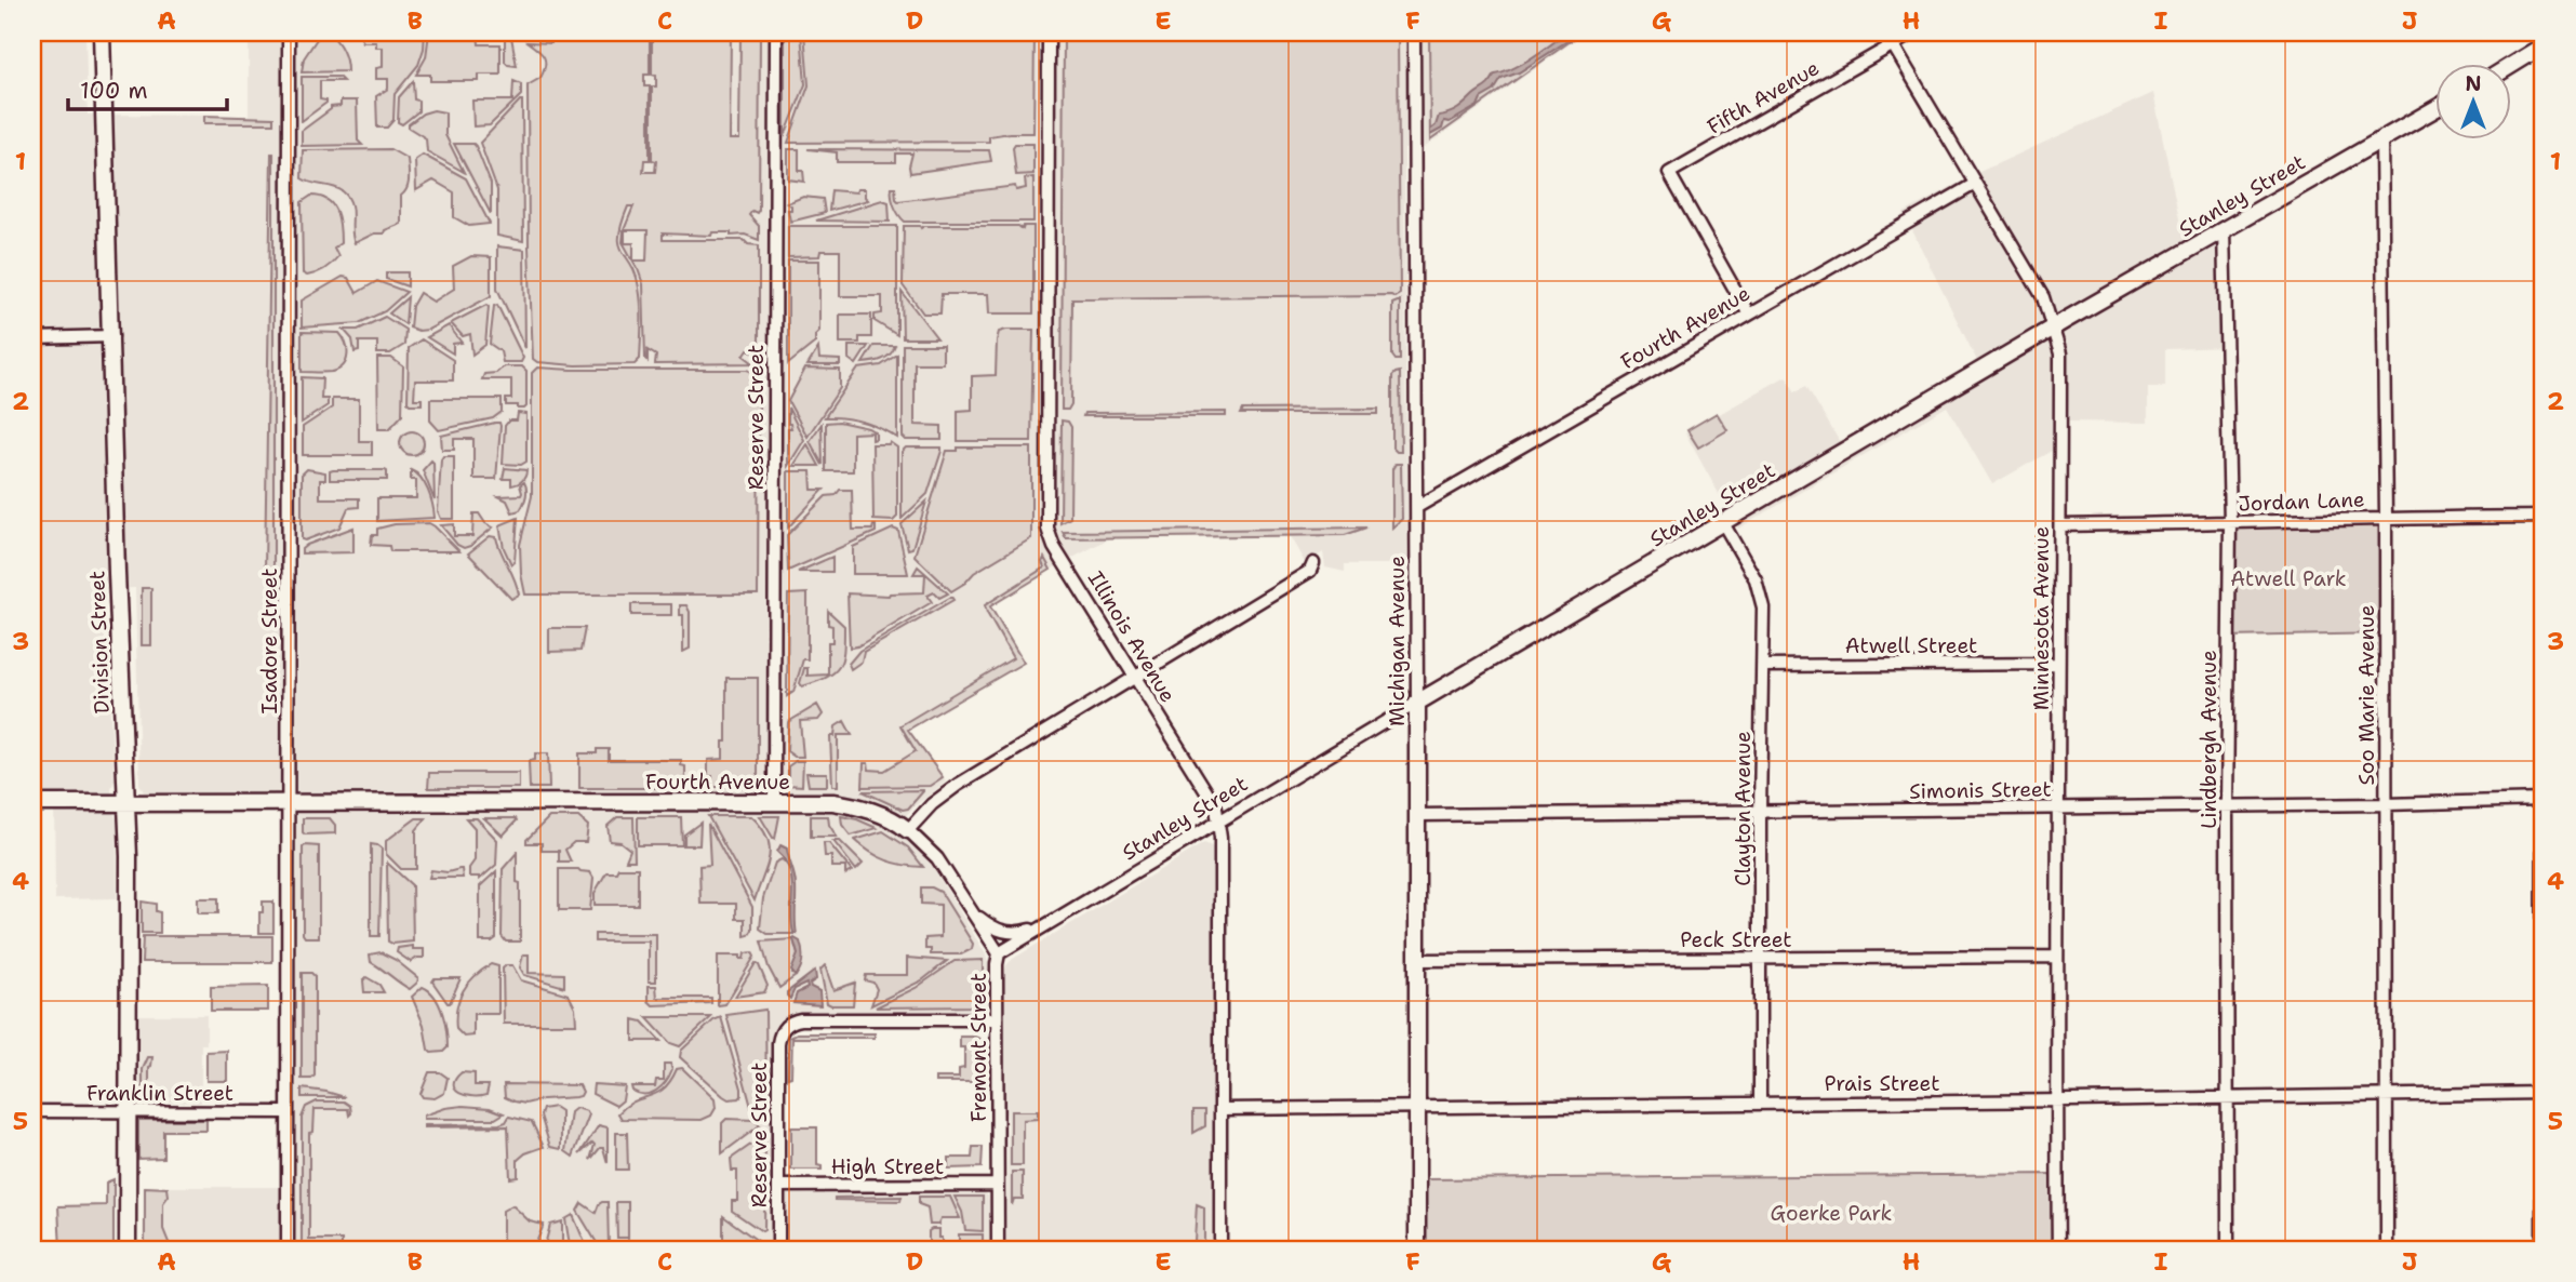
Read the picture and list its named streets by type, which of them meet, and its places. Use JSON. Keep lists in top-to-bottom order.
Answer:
{
  "streets": {
    "street": [
      "Fifth Avenue",
      "Stanley Street",
      "Fourth Avenue",
      "Reserve Street",
      "Jordan Lane",
      "Minnesota Avenue",
      "Illinois Avenue",
      "Isadore Street",
      "Michigan Avenue",
      "Division Street",
      "Atwell Street",
      "Soo Marie Avenue",
      "Lindbergh Avenue",
      "Simonis Street",
      "Clayton Avenue",
      "Peck Street",
      "Fremont Street",
      "Prais Street",
      "Franklin Street",
      "High Street"
    ]
  },
  "crossings": [
    ["Fifth Avenue", "Fourth Avenue"],
    ["Fifth Avenue", "Minnesota Avenue"],
    ["Stanley Street", "Minnesota Avenue"],
    ["Stanley Street", "Illinois Avenue"],
    ["Stanley Street", "Michigan Avenue"],
    ["Stanley Street", "Soo Marie Avenue"],
    ["Stanley Street", "Lindbergh Avenue"],
    ["Stanley Street", "Clayton Avenue"],
    ["Stanley Street", "Fremont Street"],
    ["Fourth Avenue", "Reserve Street"],
    ["Fourth Avenue", "Minnesota Avenue"],
    ["Fourth Avenue", "Isadore Street"],
    ["Fourth Avenue", "Michigan Avenue"],
    ["Fourth Avenue", "Division Street"],
    ["Fourth Avenue", "Fremont Street"],
    ["Reserve Street", "Fremont Street"],
    ["Reserve Street", "High Street"],
    ["Jordan Lane", "Minnesota Avenue"],
    ["Jordan Lane", "Soo Marie Avenue"],
    ["Jordan Lane", "Lindbergh Avenue"],
    ["Minnesota Avenue", "Atwell Street"],
    ["Minnesota Avenue", "Simonis Street"],
    ["Minnesota Avenue", "Peck Street"],
    ["Minnesota Avenue", "Prais Street"],
    ["Illinois Avenue", "Prais Street"],
    ["Isadore Street", "Franklin Street"],
    ["Michigan Avenue", "Simonis Street"],
    ["Michigan Avenue", "Peck Street"],
    ["Michigan Avenue", "Prais Street"],
    ["Division Street", "Franklin Street"],
    ["Atwell Street", "Clayton Avenue"],
    ["Soo Marie Avenue", "Simonis Street"],
    ["Soo Marie Avenue", "Prais Street"],
    ["Lindbergh Avenue", "Simonis Street"],
    ["Lindbergh Avenue", "Prais Street"],
    ["Simonis Street", "Clayton Avenue"],
    ["Clayton Avenue", "Peck Street"],
    ["Clayton Avenue", "Prais Street"],
    ["Fremont Street", "High Street"]
  ],
  "parks": ["Atwell Park", "Goerke Park"],
  "scale_bar": "100 m",
  "north": "top",
  "grid": {
    "columns": [
      "A",
      "B",
      "C",
      "D",
      "E",
      "F",
      "G",
      "H",
      "I",
      "J"
    ],
    "rows": [
      "1",
      "2",
      "3",
      "4",
      "5"
    ]
  }
}
